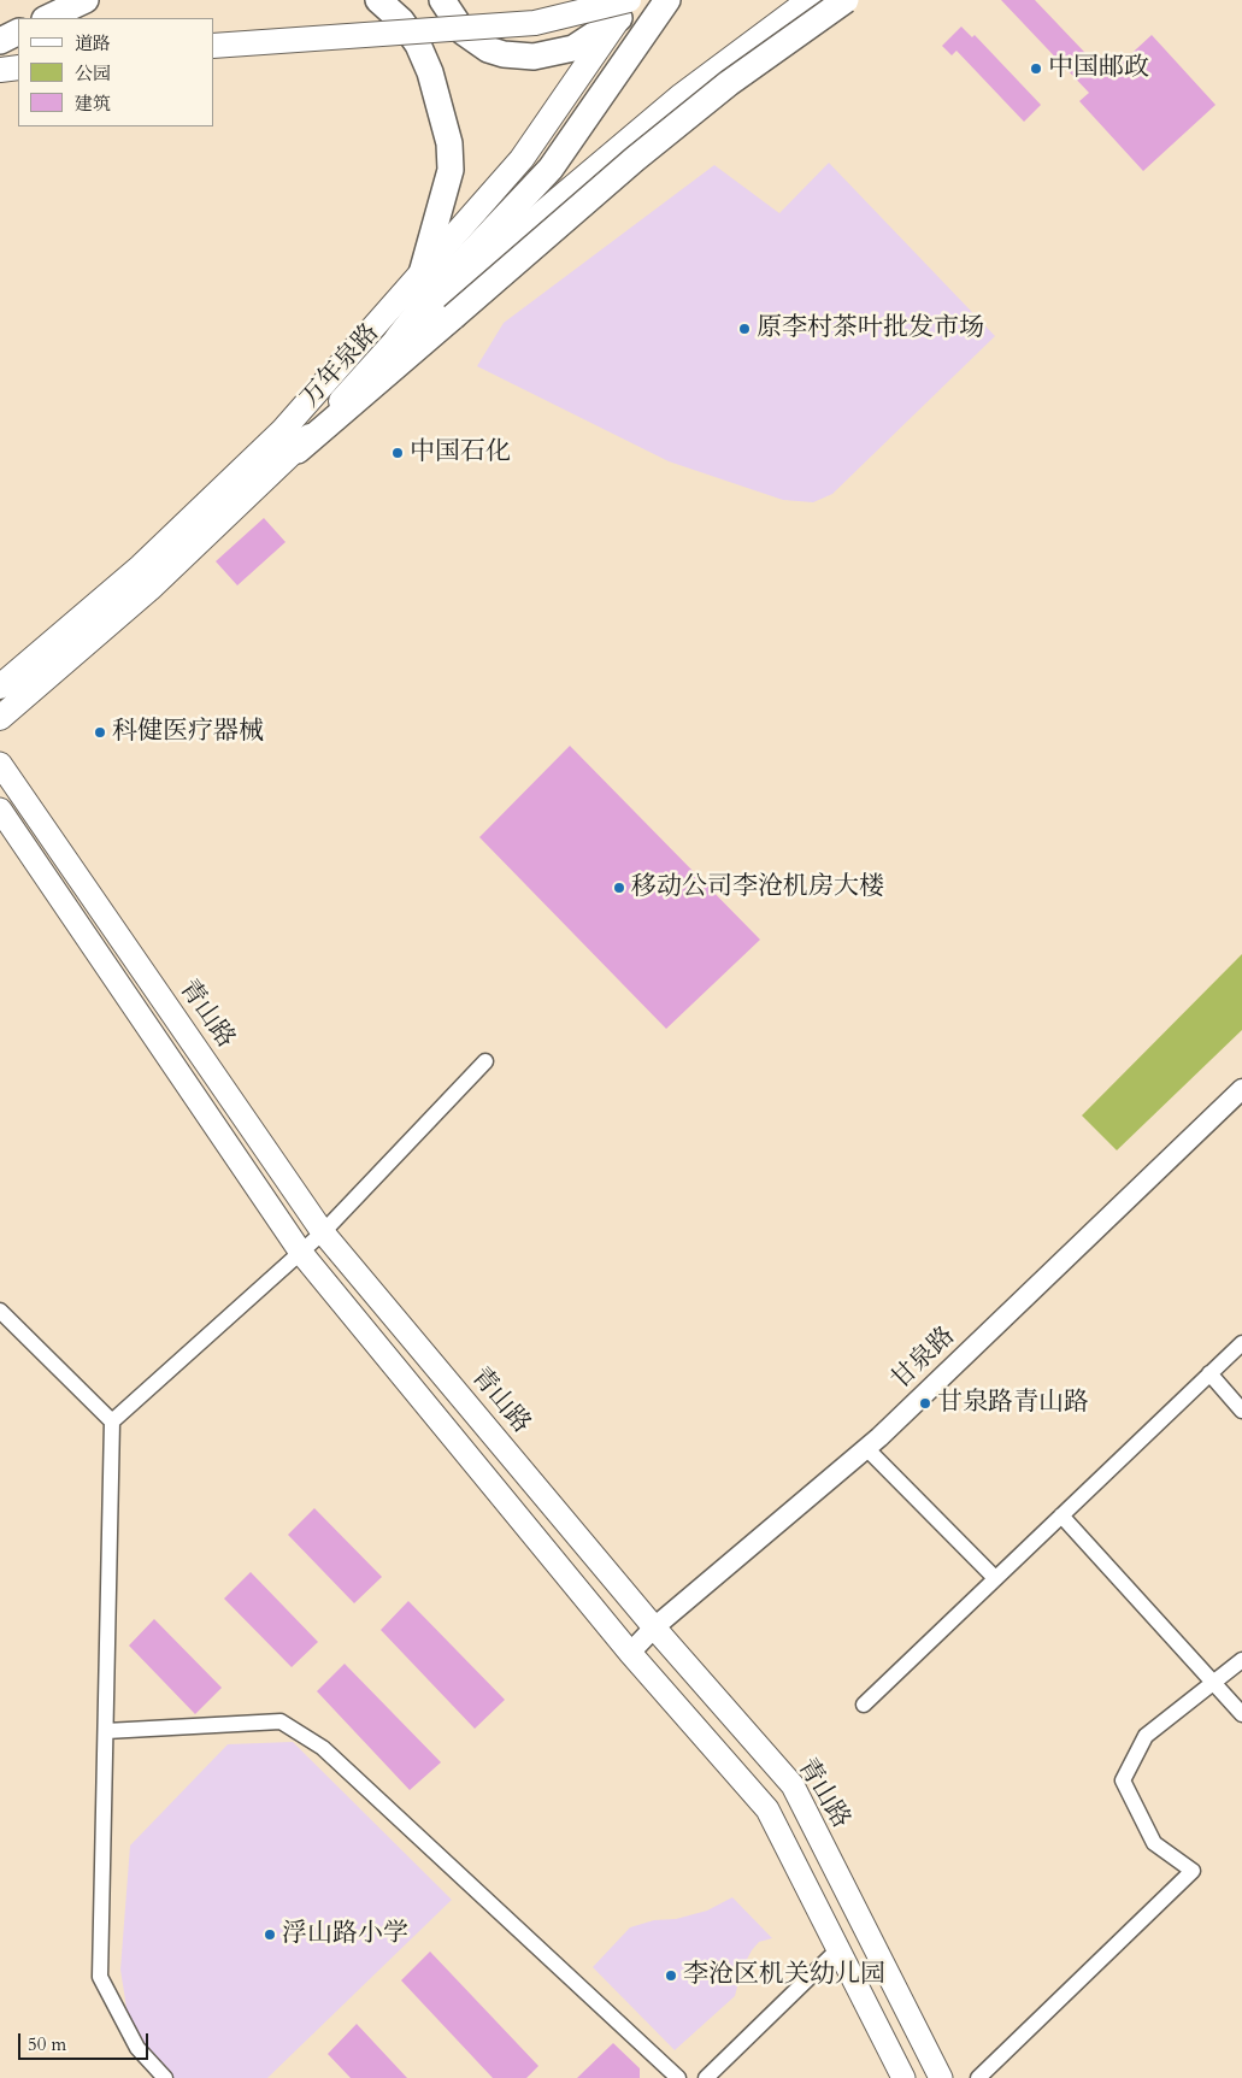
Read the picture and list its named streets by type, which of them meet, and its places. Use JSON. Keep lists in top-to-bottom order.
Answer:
{
  "streets": {
    "main road": ["万年泉路", "青山路"],
    "street": ["甘泉路"]
  },
  "crossings": [
    ["青山路", "甘泉路"]
  ],
  "places": [
    "中国邮政",
    "原李村茶叶批发市场",
    "中国石化",
    "科健医疗器械",
    "移动公司李沧机房大楼",
    "甘泉路青山路",
    "浮山路小学",
    "李沧区机关幼儿园"
  ],
  "legend": ["道路", "公园", "建筑"],
  "scale_bar": "50 m"
}
